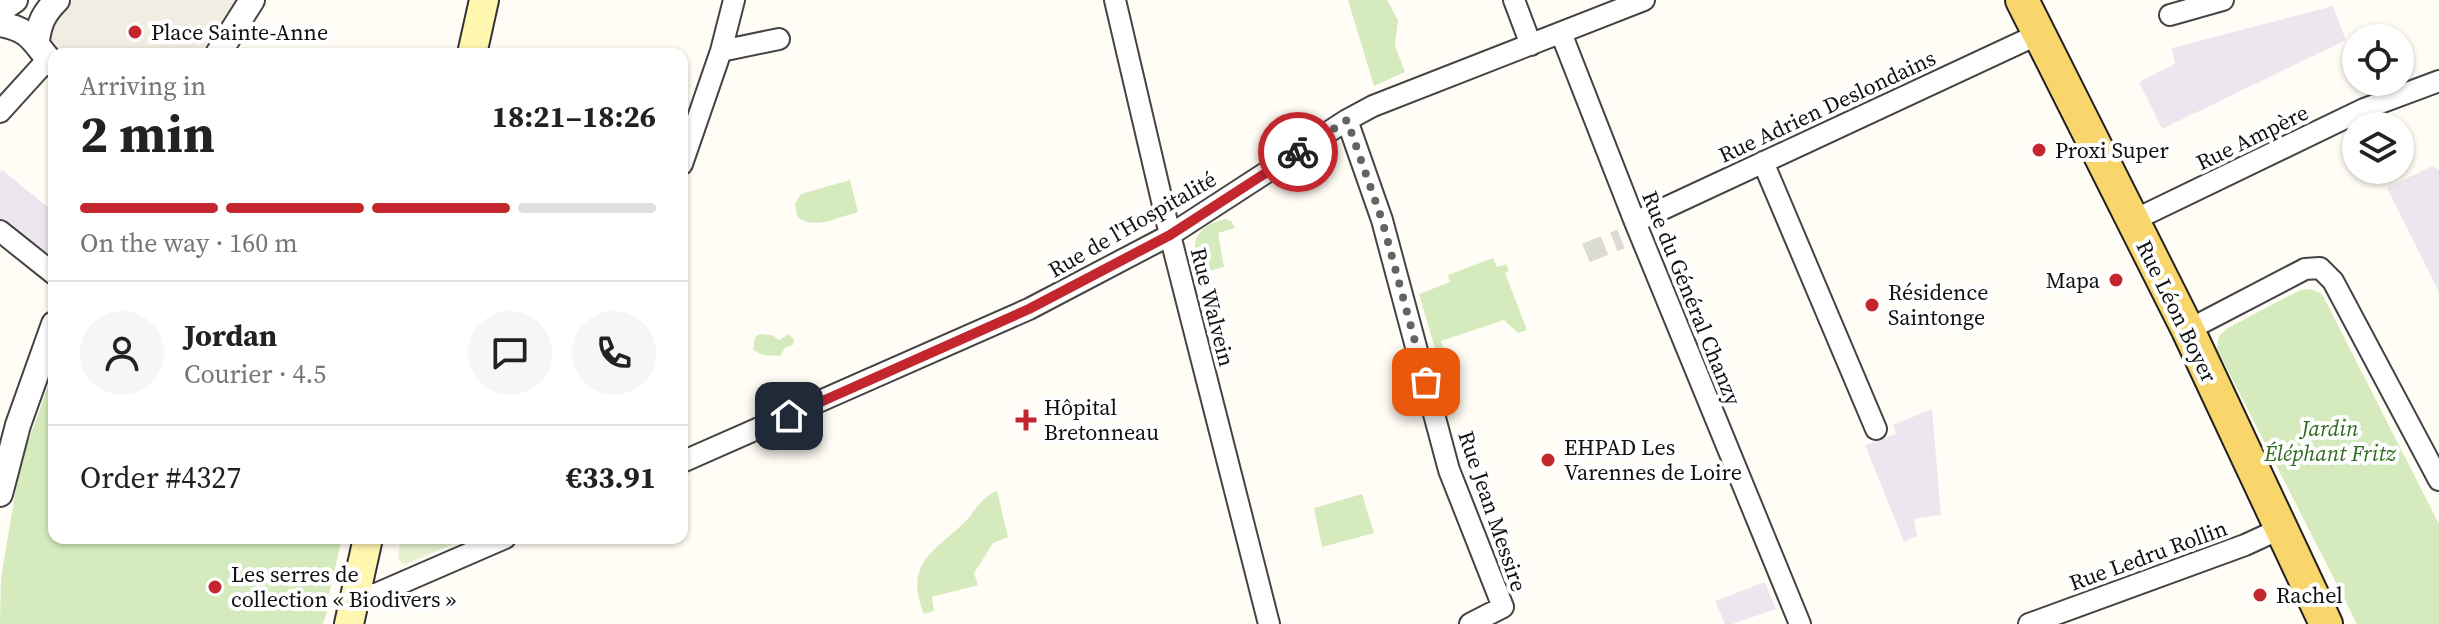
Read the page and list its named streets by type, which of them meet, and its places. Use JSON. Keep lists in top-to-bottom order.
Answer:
{
  "streets": {
    "main road": ["Rue Léon Boyer"],
    "street": [
      "Rue Adrien Deslondains",
      "Rue Ampère",
      "Rue de l'Hospitalité",
      "Rue du Général Chanzy",
      "Rue Walvein",
      "Rue Jean Messire",
      "Rue Ledru Rollin"
    ]
  },
  "crossings": [
    ["Rue Adrien Deslondains", "Rue du Général Chanzy"],
    ["Rue Adrien Deslondains", "Rue Léon Boyer"],
    ["Rue Ampère", "Rue Léon Boyer"],
    ["Rue de l'Hospitalité", "Rue du Général Chanzy"],
    ["Rue de l'Hospitalité", "Rue Walvein"],
    ["Rue de l'Hospitalité", "Rue Jean Messire"],
    ["Rue Léon Boyer", "Rue Ledru Rollin"]
  ],
  "parks": ["Jardin Éléphant Fritz"],
  "places": {
    "other": [
      "Place Sainte-Anne",
      "Proxi Super",
      "Mapa",
      "Résidence Saintonge",
      "EHPAD Les Varennes de Loire",
      "Les serres de collection « Biodivers »",
      "Rachel"
    ],
    "health": ["Hôpital Bretonneau"]
  },
  "page": {
    "heading": ["2 min", "Arriving in", "18:21–18:26"],
    "panel": [
      "Jordan",
      "Courier · 4.5",
      "Order #4327",
      "€33.91"
    ],
    "bar": "On the way · 160 m"
  }
}
